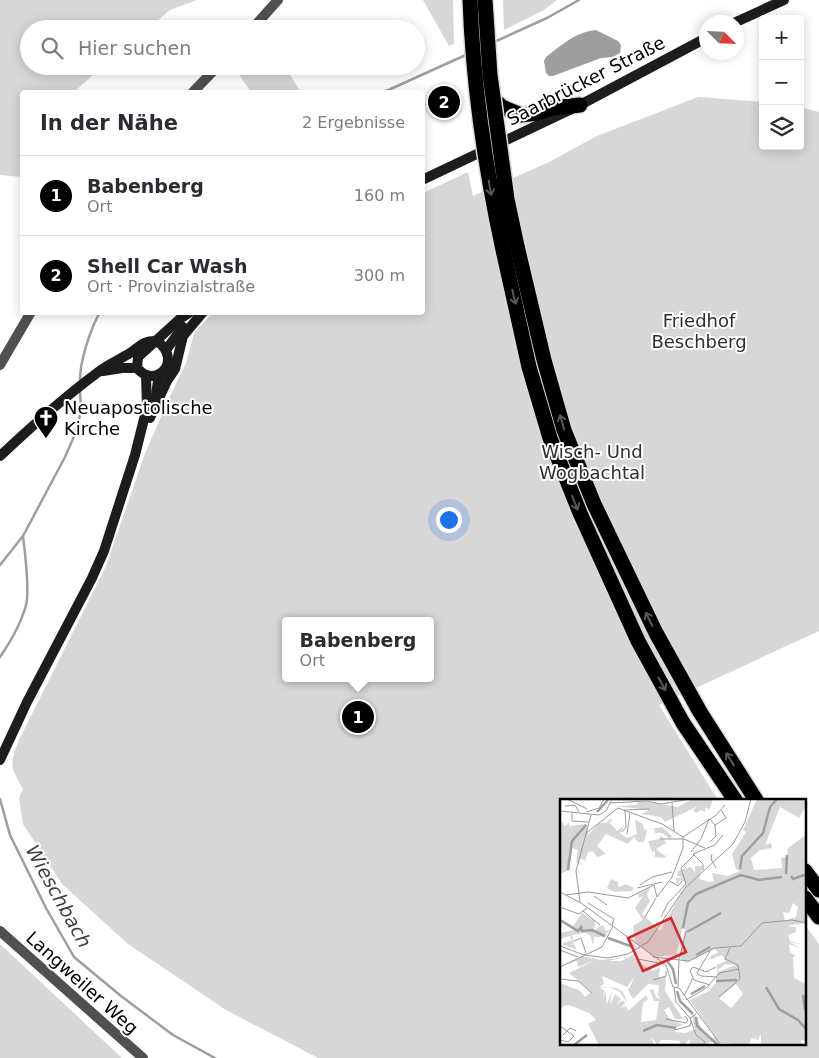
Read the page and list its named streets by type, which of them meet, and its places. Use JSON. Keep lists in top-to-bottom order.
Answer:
{
  "streets": {
    "main road": ["Saarbrücker Straße"],
    "street": ["Langweiler Weg"]
  },
  "water": ["Wieschbach"],
  "parks": ["Friedhof Beschberg", "Wisch- Und Wogbachtal"],
  "places": {
    "church": ["Neuapostolische Kirche"]
  },
  "north": "bottom right",
  "page": {
    "map_buttons": ["+", "−"],
    "search": "Hier suchen",
    "pins": ["2", "1"],
    "heading": ["In der Nähe", "2 Ergebnisse"],
    "list": [
      {
        "mark": "1",
        "name": "Babenberg",
        "note": "Ort",
        "value": "160 m"
      },
      {
        "mark": "2",
        "name": "Shell Car Wash",
        "note": "Ort · Provinzialstraße",
        "value": "300 m"
      }
    ],
    "popup": ["Babenberg", "Ort"]
  }
}
